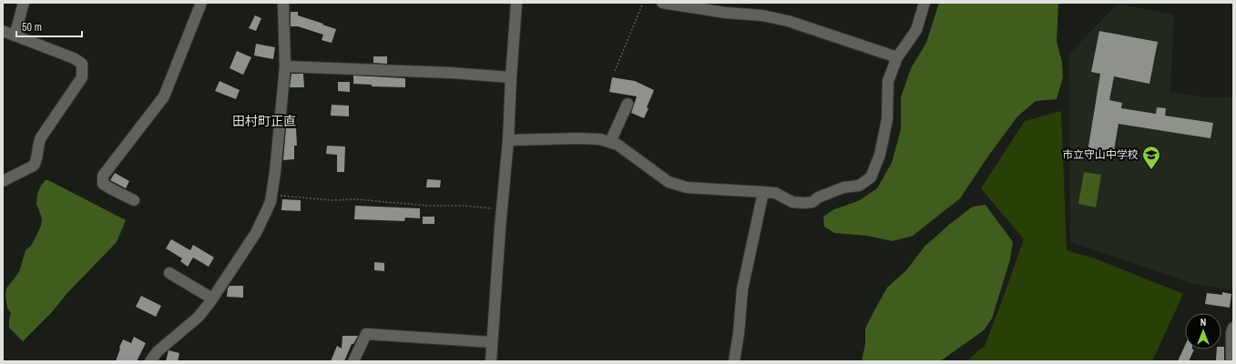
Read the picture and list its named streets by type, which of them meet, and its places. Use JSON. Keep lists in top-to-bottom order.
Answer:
{
  "districts": ["田村町正直"],
  "places": {
    "school or university": ["市立守山中学校"]
  },
  "scale_bar": "50 m",
  "north": "top"
}
